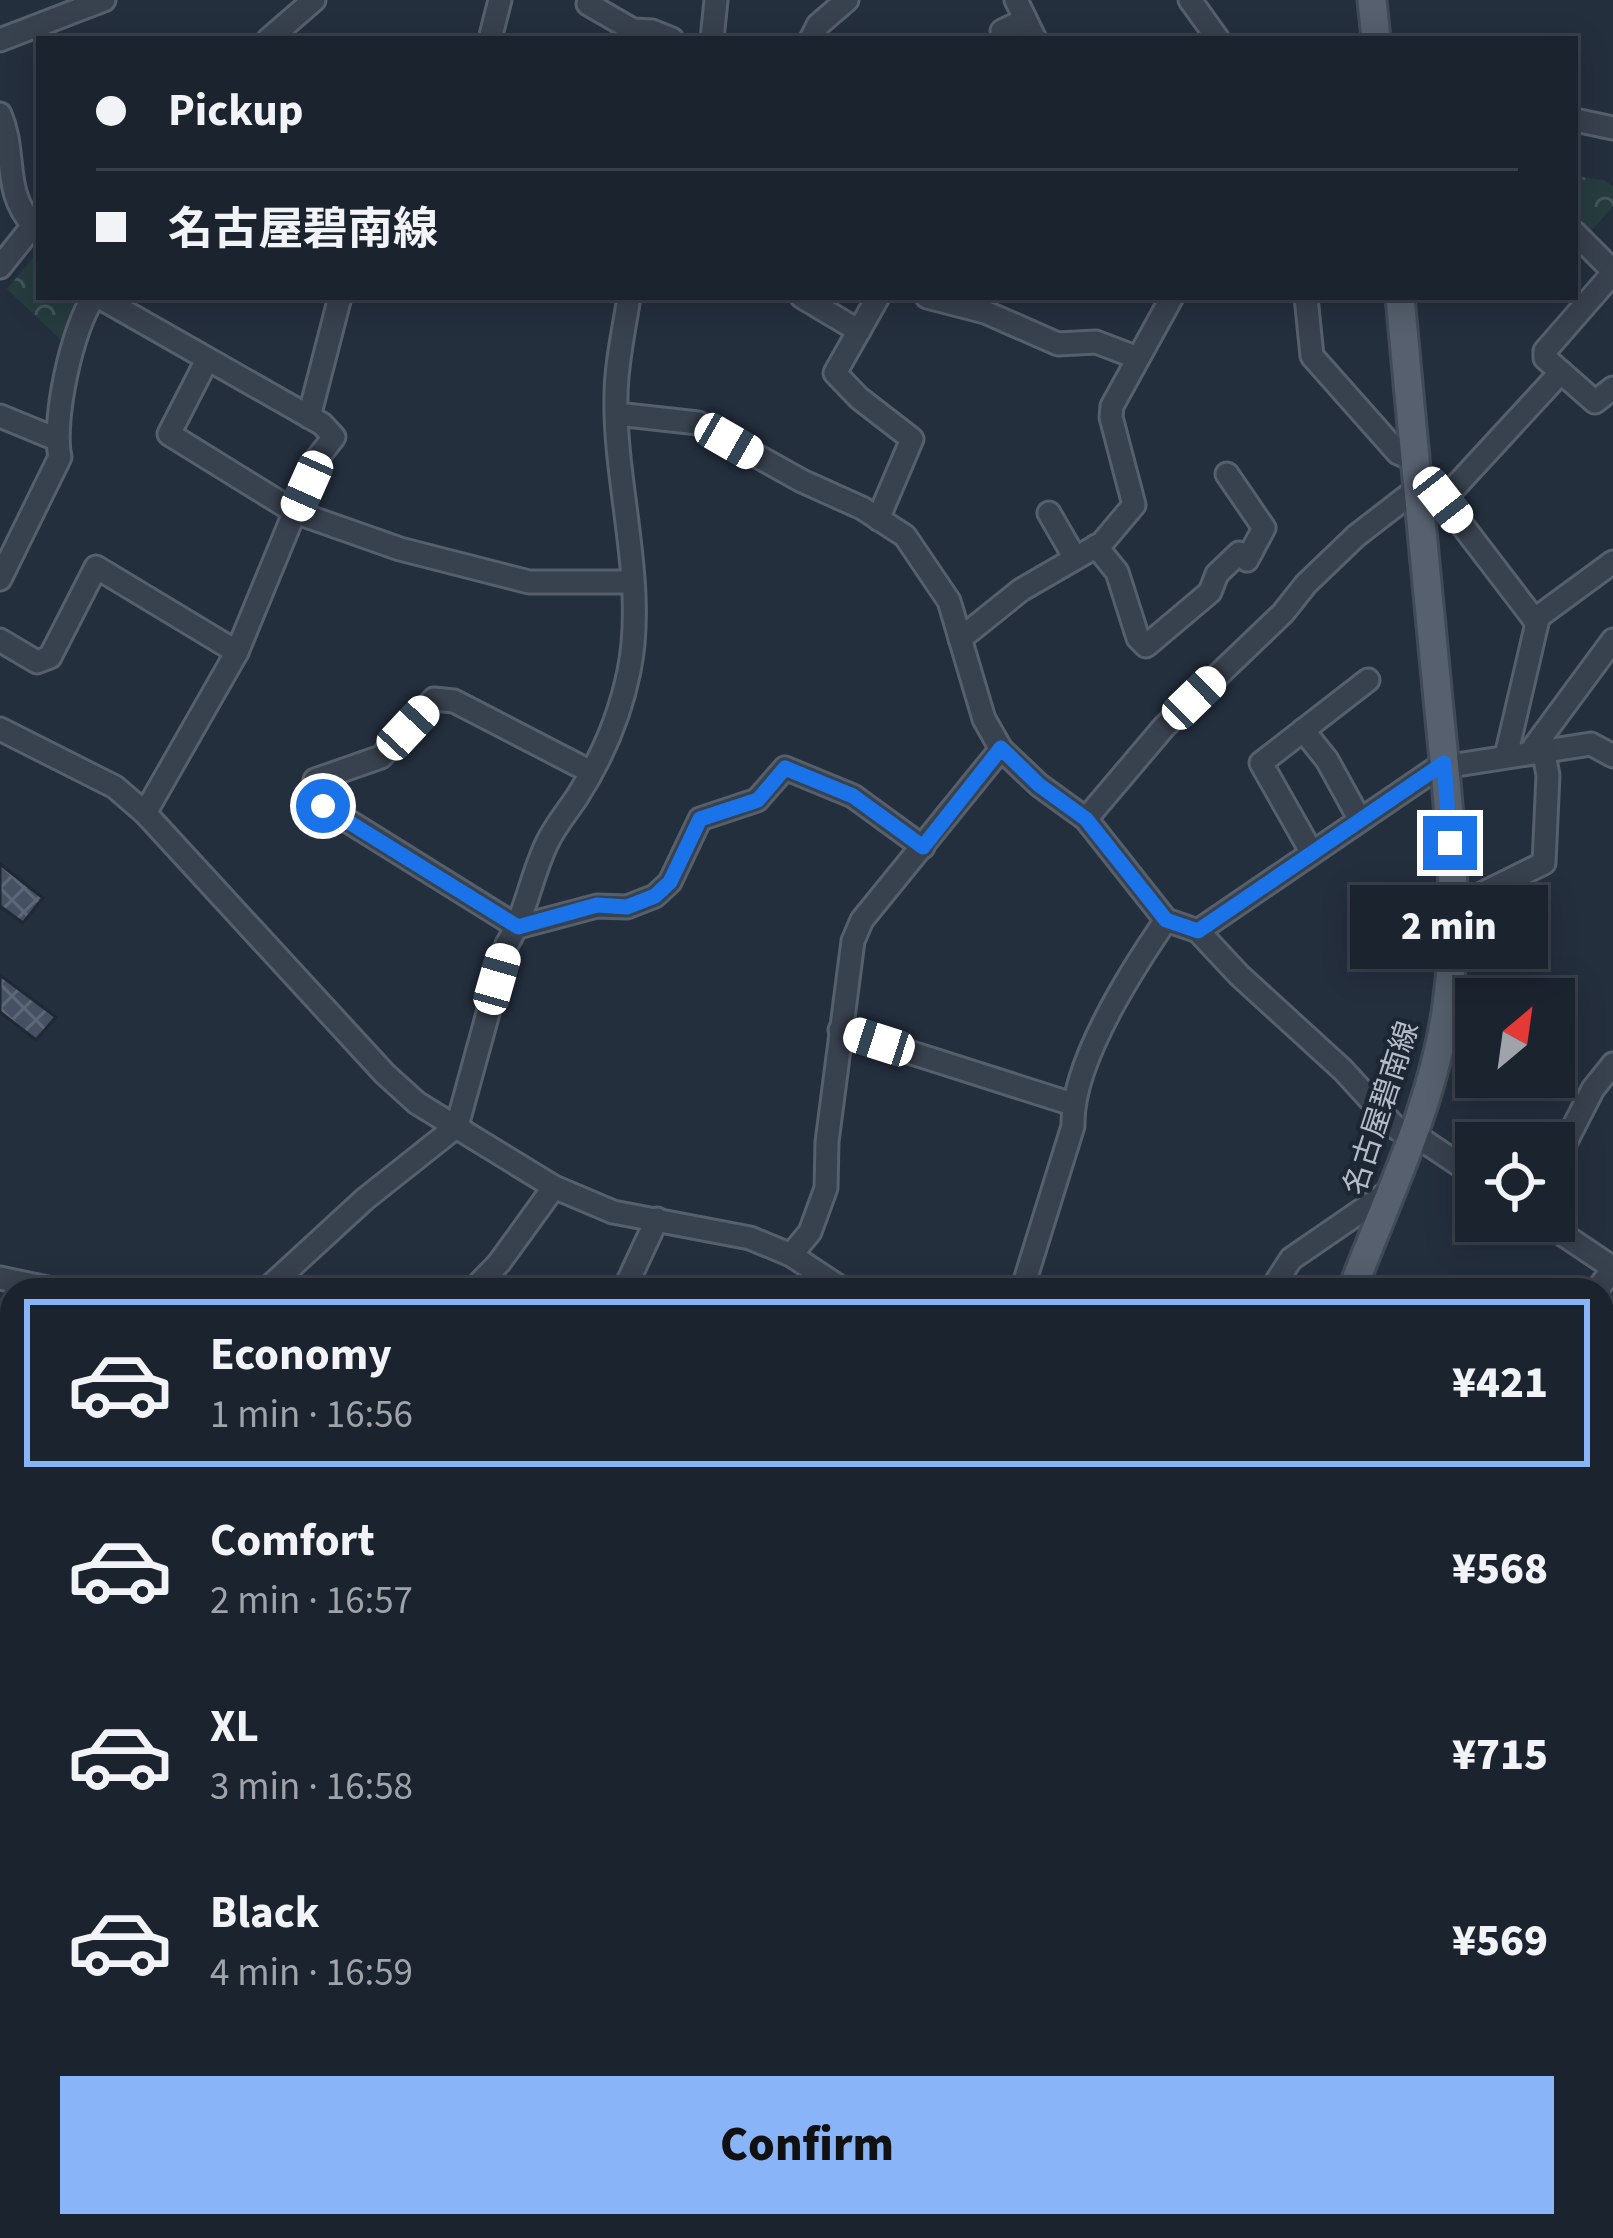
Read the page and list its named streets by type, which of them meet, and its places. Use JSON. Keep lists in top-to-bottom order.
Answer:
{
  "streets": {
    "main road": ["名古屋碧南線"]
  },
  "north": "top right",
  "page": {
    "banner": ["Pickup", "名古屋碧南線"],
    "bubble": "2 min",
    "list": [
      {
        "name": "Economy",
        "note": "1 min · 16:56",
        "value": "¥421"
      },
      {
        "name": "Comfort",
        "note": "2 min · 16:57",
        "value": "¥568"
      },
      {
        "name": "XL",
        "note": "3 min · 16:58",
        "value": "¥715"
      },
      {
        "name": "Black",
        "note": "4 min · 16:59",
        "value": "¥569"
      }
    ],
    "buttons": "Confirm"
  }
}
